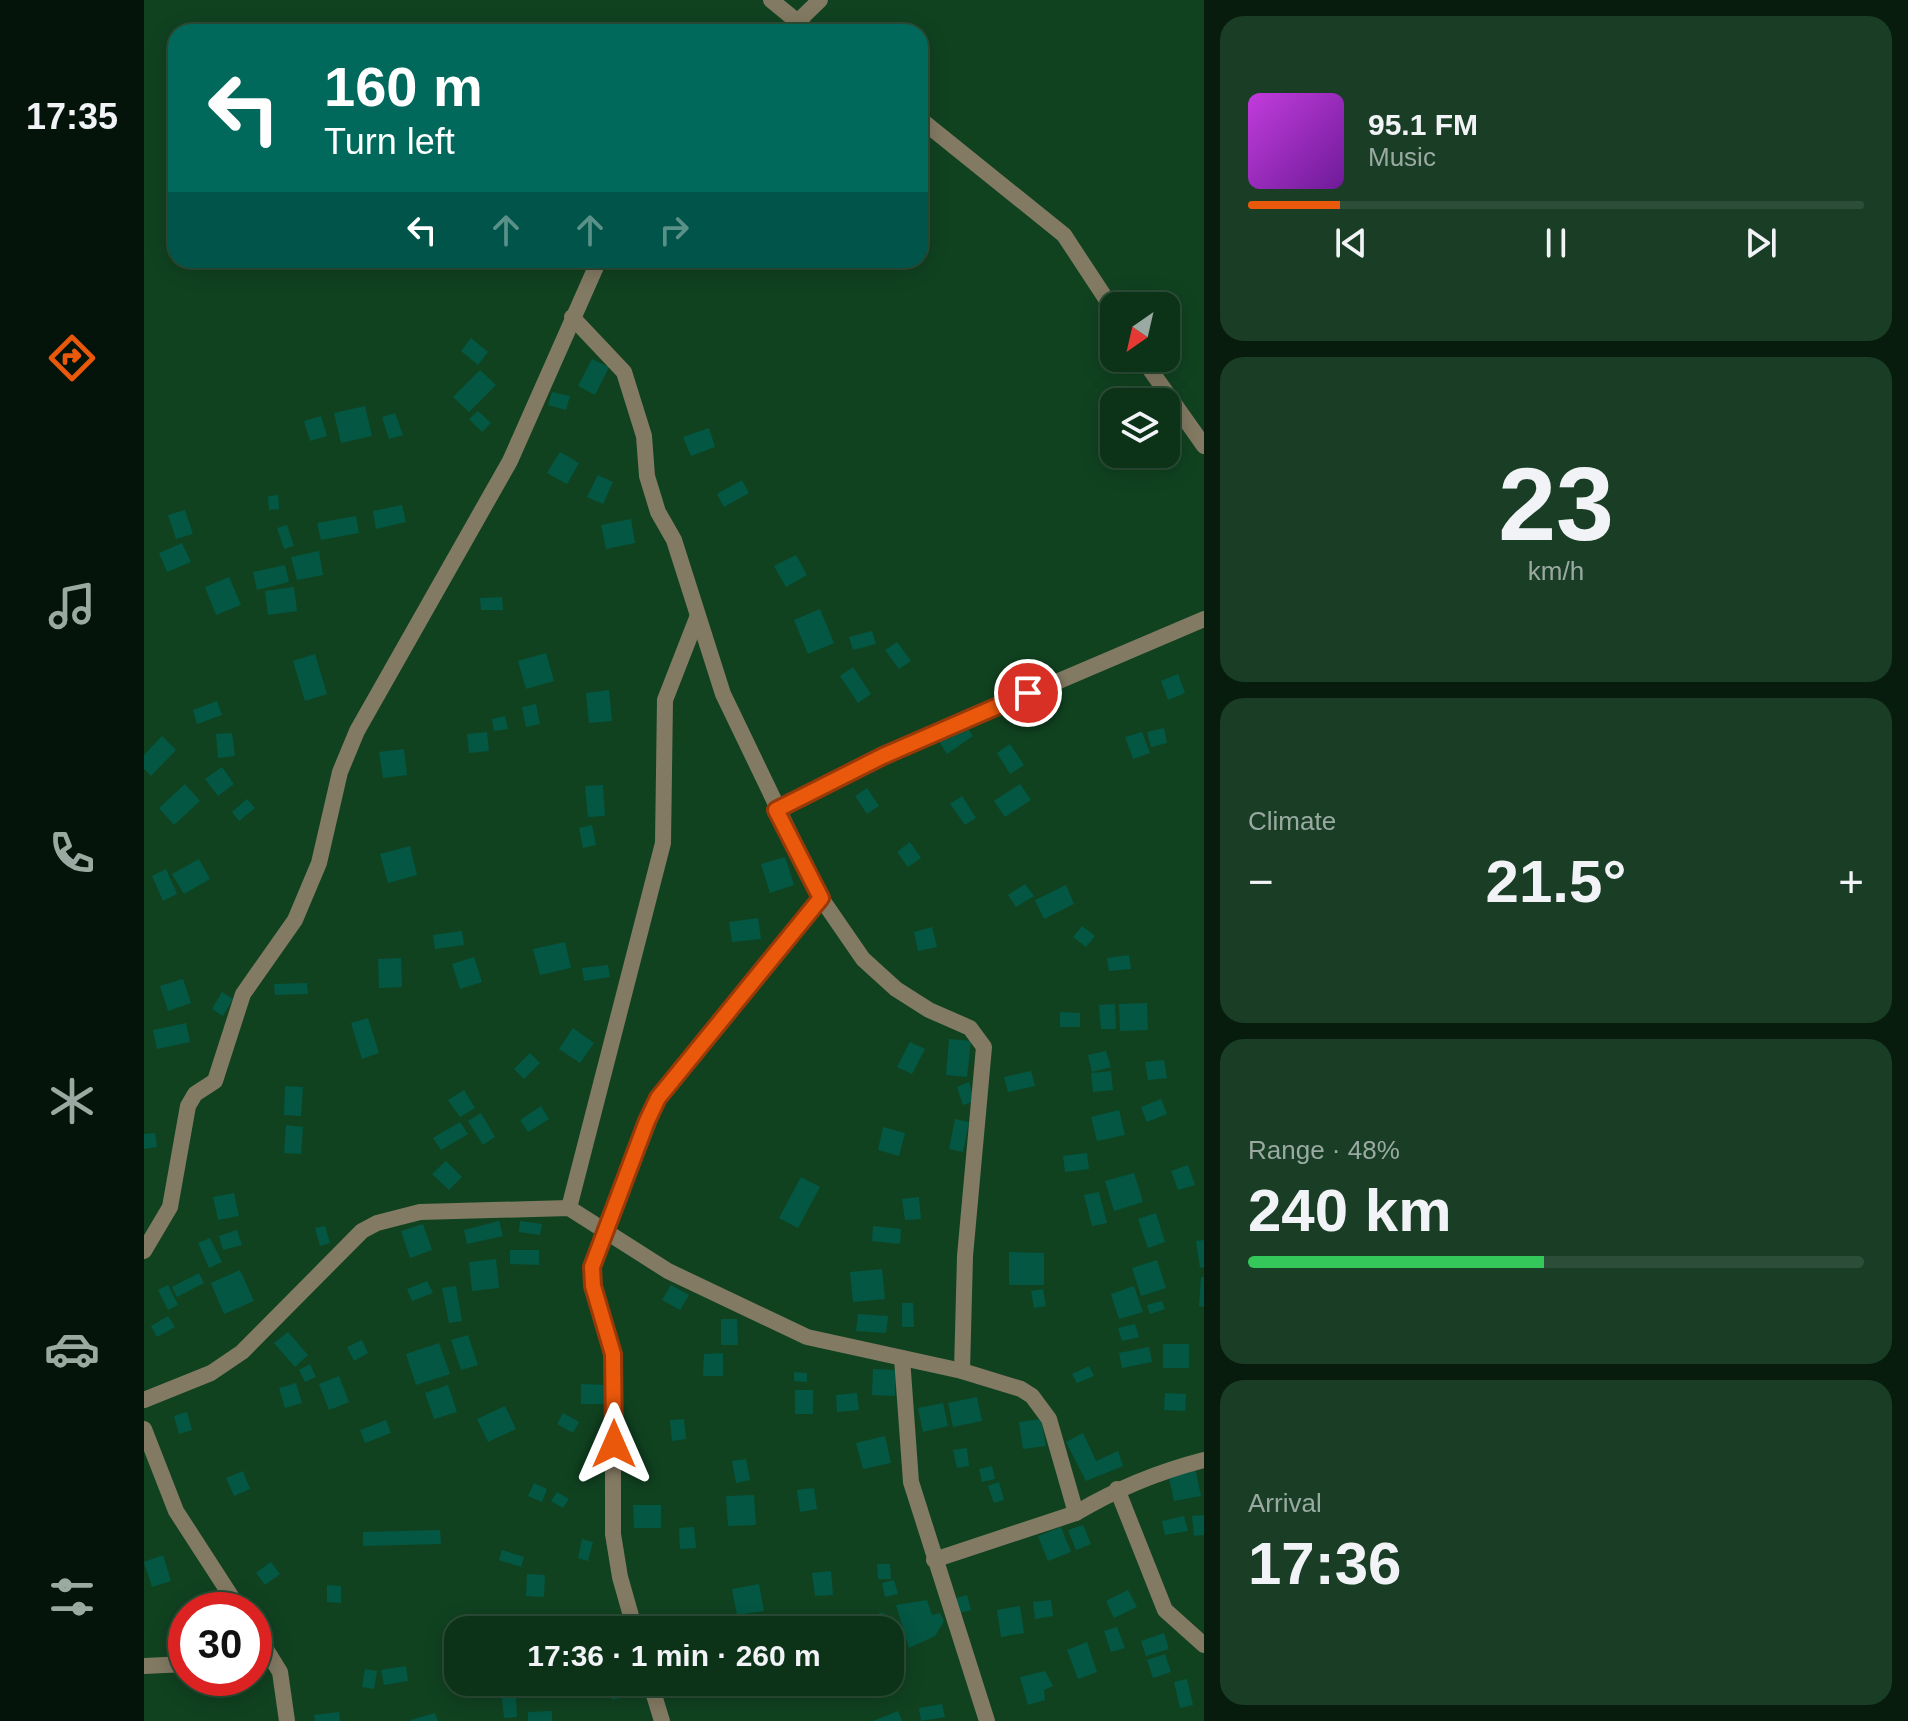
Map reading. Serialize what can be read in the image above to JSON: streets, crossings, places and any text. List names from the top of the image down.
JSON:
{
  "north": "bottom left",
  "page": {
    "tabs": "17:35",
    "turn": ["160 m", "Turn left"],
    "song": ["95.1 FM", "Music"],
    "tile": [
      ["23", "km/h"],
      "Climate",
      ["Range · 48%", "240 km"],
      ["Arrival", "17:36"]
    ],
    "heat": ["−", "21.5°", "+"],
    "limit": "30",
    "trip": "17:36 · 1 min · 260 m"
  }
}
